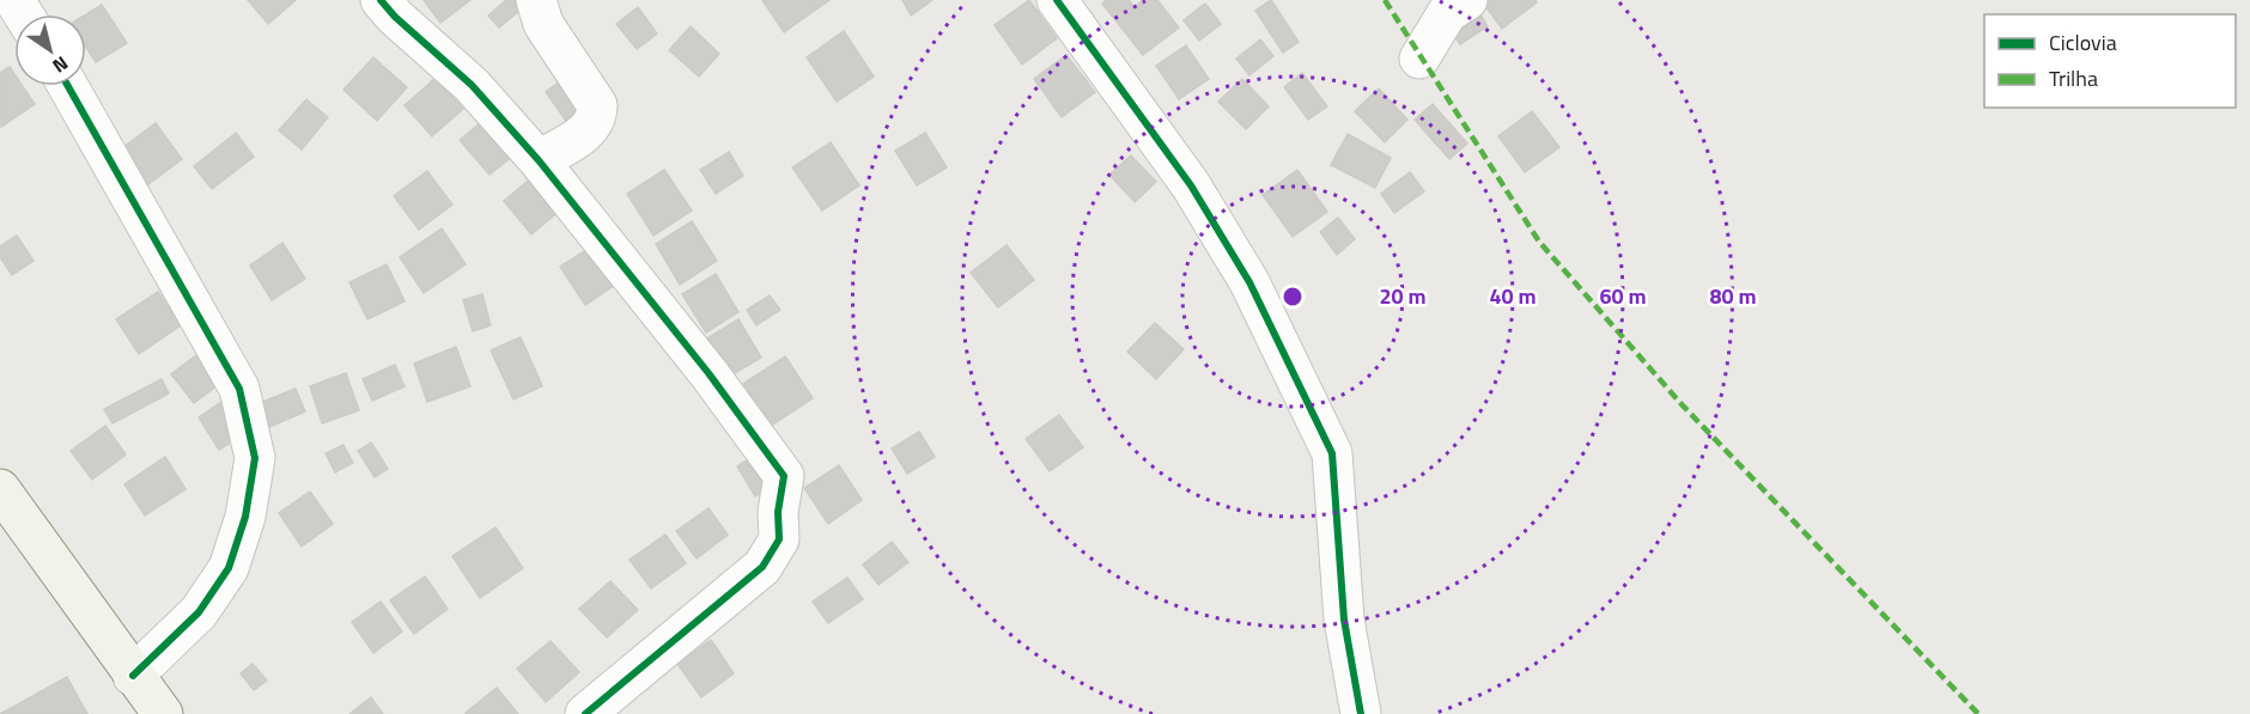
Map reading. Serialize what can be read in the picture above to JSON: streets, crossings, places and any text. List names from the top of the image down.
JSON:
{
  "legend": ["Ciclovia", "Trilha"],
  "north": "bottom right",
  "rings": [
    "20 m",
    "40 m",
    "60 m",
    "80 m"
  ]
}
